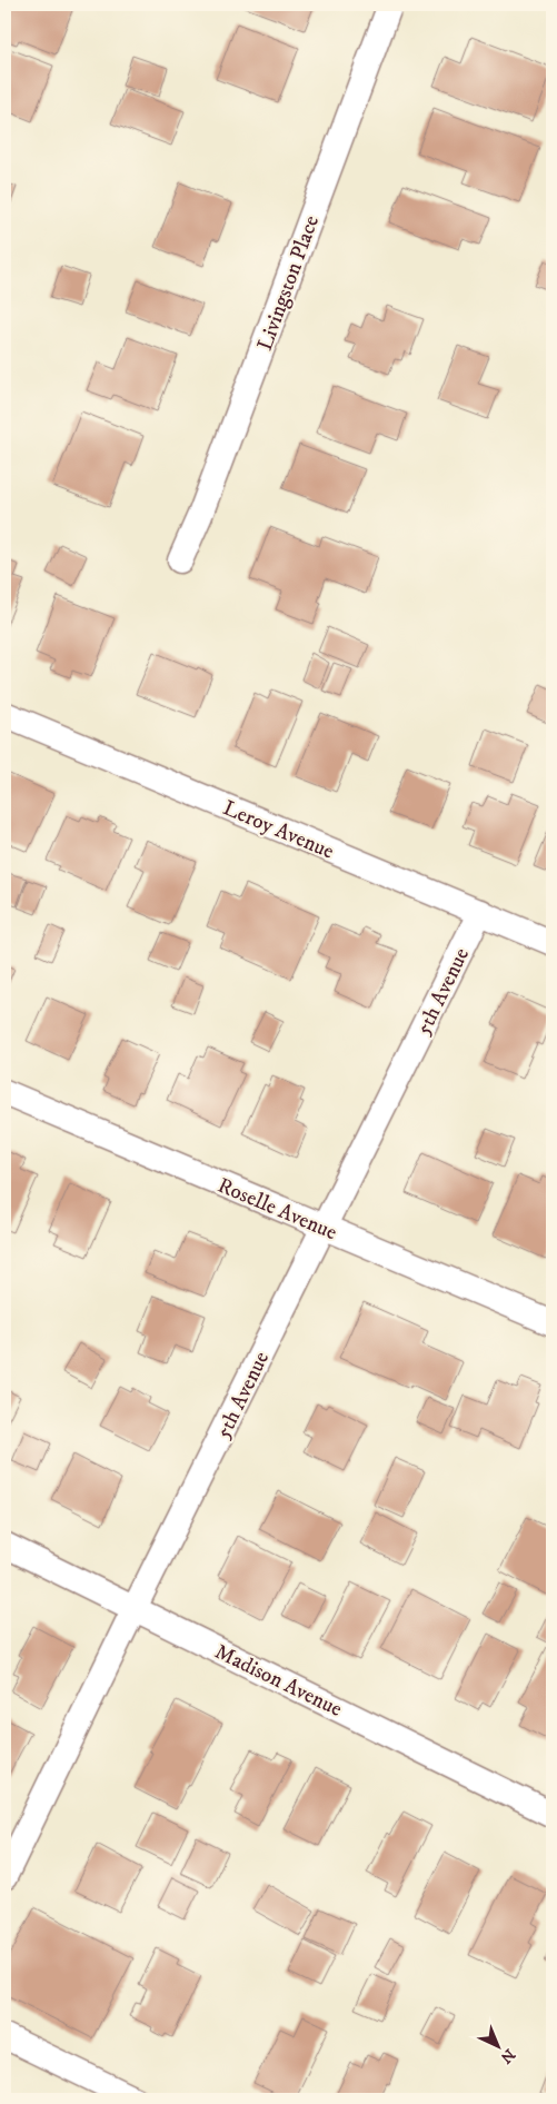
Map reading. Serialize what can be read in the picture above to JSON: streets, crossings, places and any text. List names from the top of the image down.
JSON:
{
  "streets": {
    "street": [
      "Livingston Place",
      "Leroy Avenue",
      "5th Avenue",
      "Roselle Avenue",
      "Madison Avenue"
    ]
  },
  "crossings": [
    ["Leroy Avenue", "5th Avenue"],
    ["5th Avenue", "Roselle Avenue"],
    ["5th Avenue", "Madison Avenue"]
  ],
  "north": "bottom right"
}
